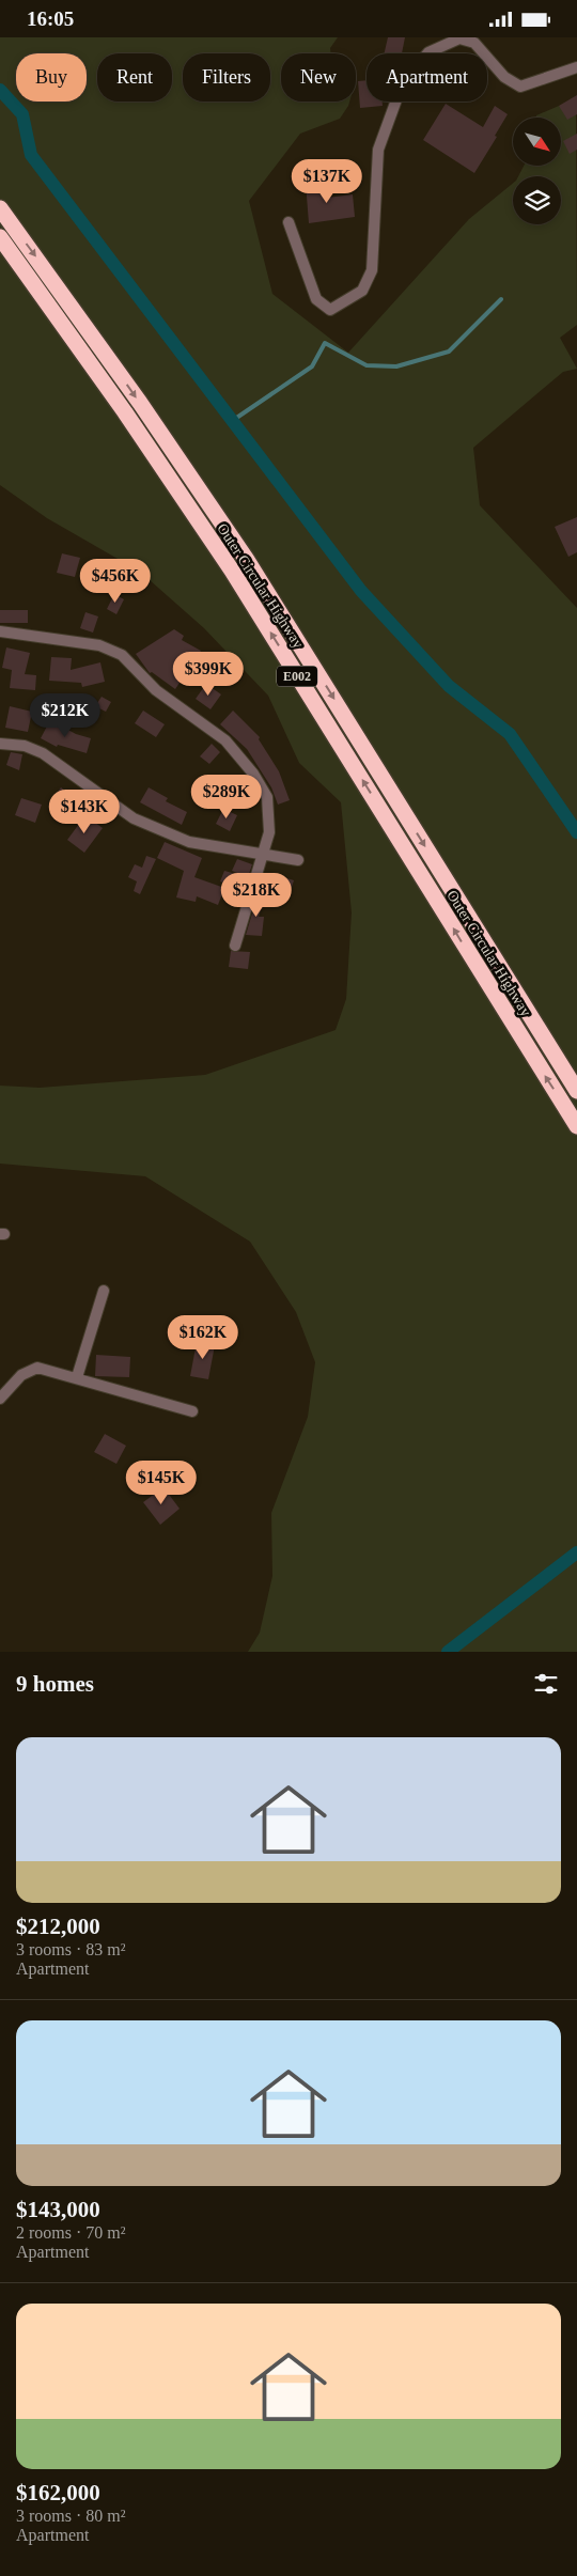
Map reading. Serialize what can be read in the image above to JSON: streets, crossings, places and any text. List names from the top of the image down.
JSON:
{
  "streets": {
    "highway": ["Outer Circular Highway", "E002"]
  },
  "north": "bottom right",
  "page": {
    "status": "16:05",
    "chip": [
      "Buy",
      "Rent",
      "Filters",
      "New",
      "Apartment"
    ],
    "price": [
      "$137K",
      "$456K",
      "$399K",
      "$212K",
      "$289K",
      "$143K",
      "$218K",
      "$162K",
      "$145K"
    ],
    "heading": "9 homes",
    "list": [
      {
        "name": "$212,000",
        "note": "3 rooms · 83 m² · Apartment"
      },
      {
        "name": "$143,000",
        "note": "2 rooms · 70 m² · Apartment"
      },
      {
        "name": "$162,000",
        "note": "3 rooms · 80 m² · Apartment"
      }
    ]
  }
}
